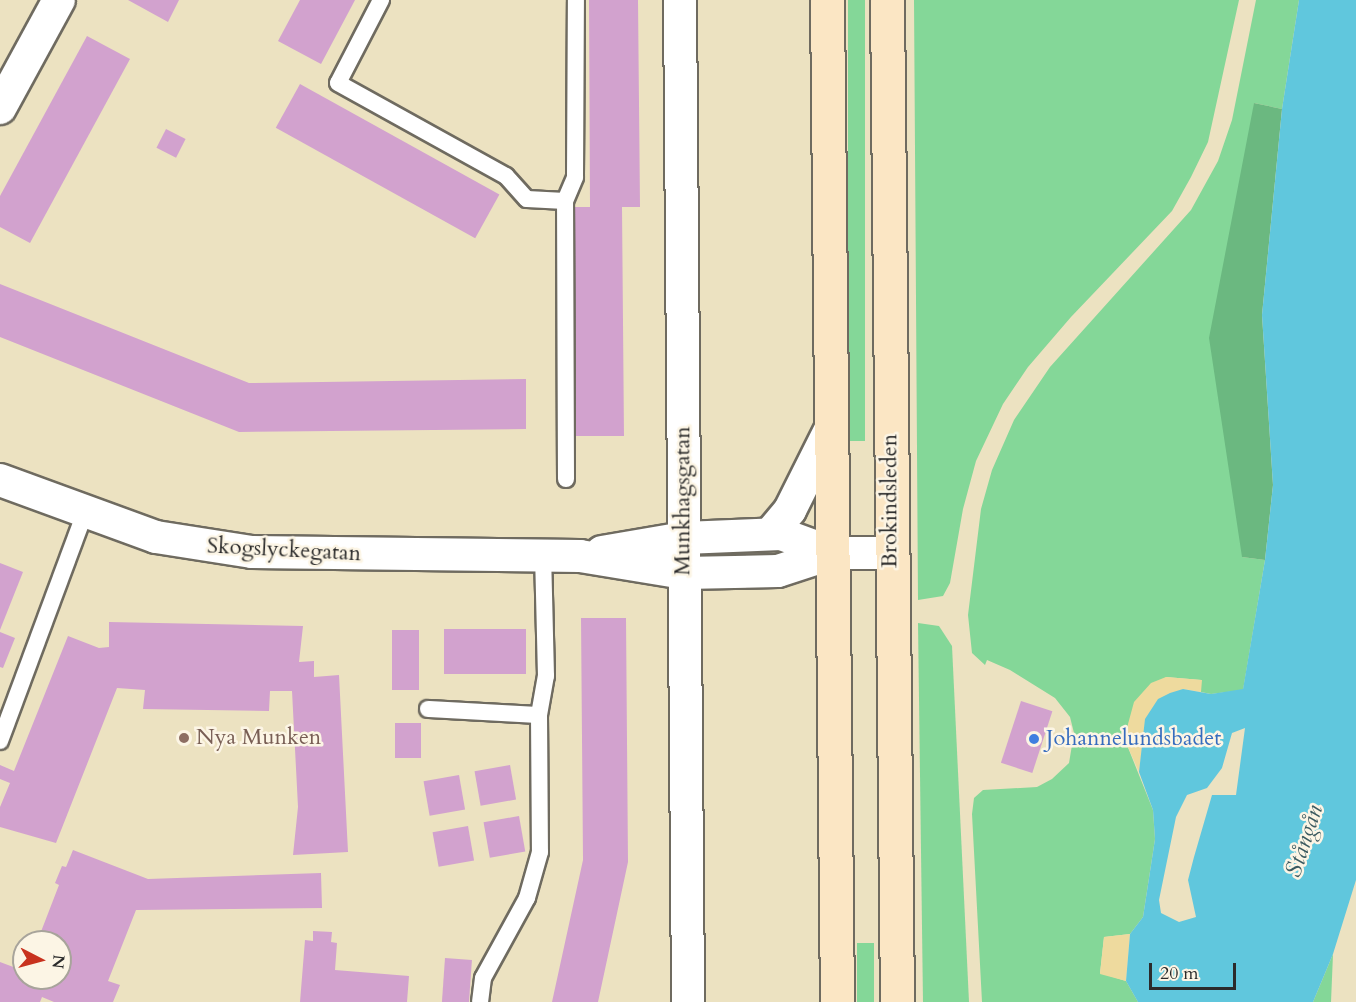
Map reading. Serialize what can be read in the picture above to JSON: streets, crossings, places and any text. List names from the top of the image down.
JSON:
{
  "streets": {
    "main road": ["Brokindsleden"],
    "street": ["Munkhagsgatan", "Skogslyckegatan"]
  },
  "crossings": [
    ["Munkhagsgatan", "Skogslyckegatan"],
    ["Brokindsleden", "Skogslyckegatan"]
  ],
  "water": ["Stångån"],
  "places": ["Nya Munken", "Johannelundsbadet"],
  "scale_bar": "20 m",
  "north": "right"
}
